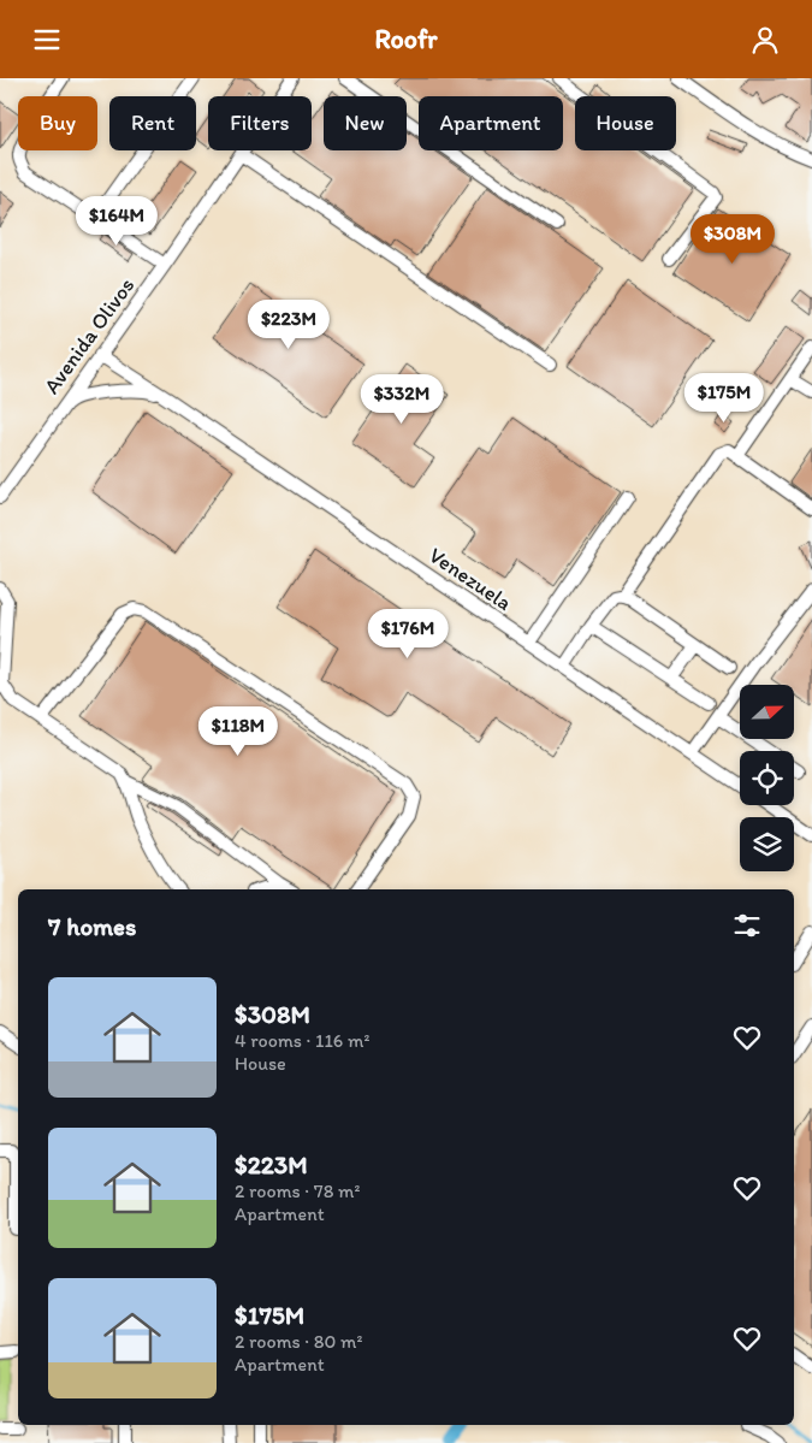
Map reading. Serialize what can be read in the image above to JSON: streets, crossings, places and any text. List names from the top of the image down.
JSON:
{
  "streets": {
    "street": ["Avenida Olivos", "Venezuela"]
  },
  "crossings": [
    ["Avenida Olivos", "Venezuela"]
  ],
  "north": "right",
  "page": {
    "header": "Roofr",
    "chip": [
      "Buy",
      "Rent",
      "Filters",
      "New",
      "Apartment",
      "House"
    ],
    "price": [
      "$164M",
      "$308M",
      "$223M",
      "$175M",
      "$332M",
      "$176M",
      "$118M"
    ],
    "heading": "7 homes",
    "list": [
      {
        "name": "$308M",
        "note": "4 rooms · 116 m² · House"
      },
      {
        "name": "$223M",
        "note": "2 rooms · 78 m² · Apartment"
      },
      {
        "name": "$175M",
        "note": "2 rooms · 80 m² · Apartment"
      }
    ]
  }
}
